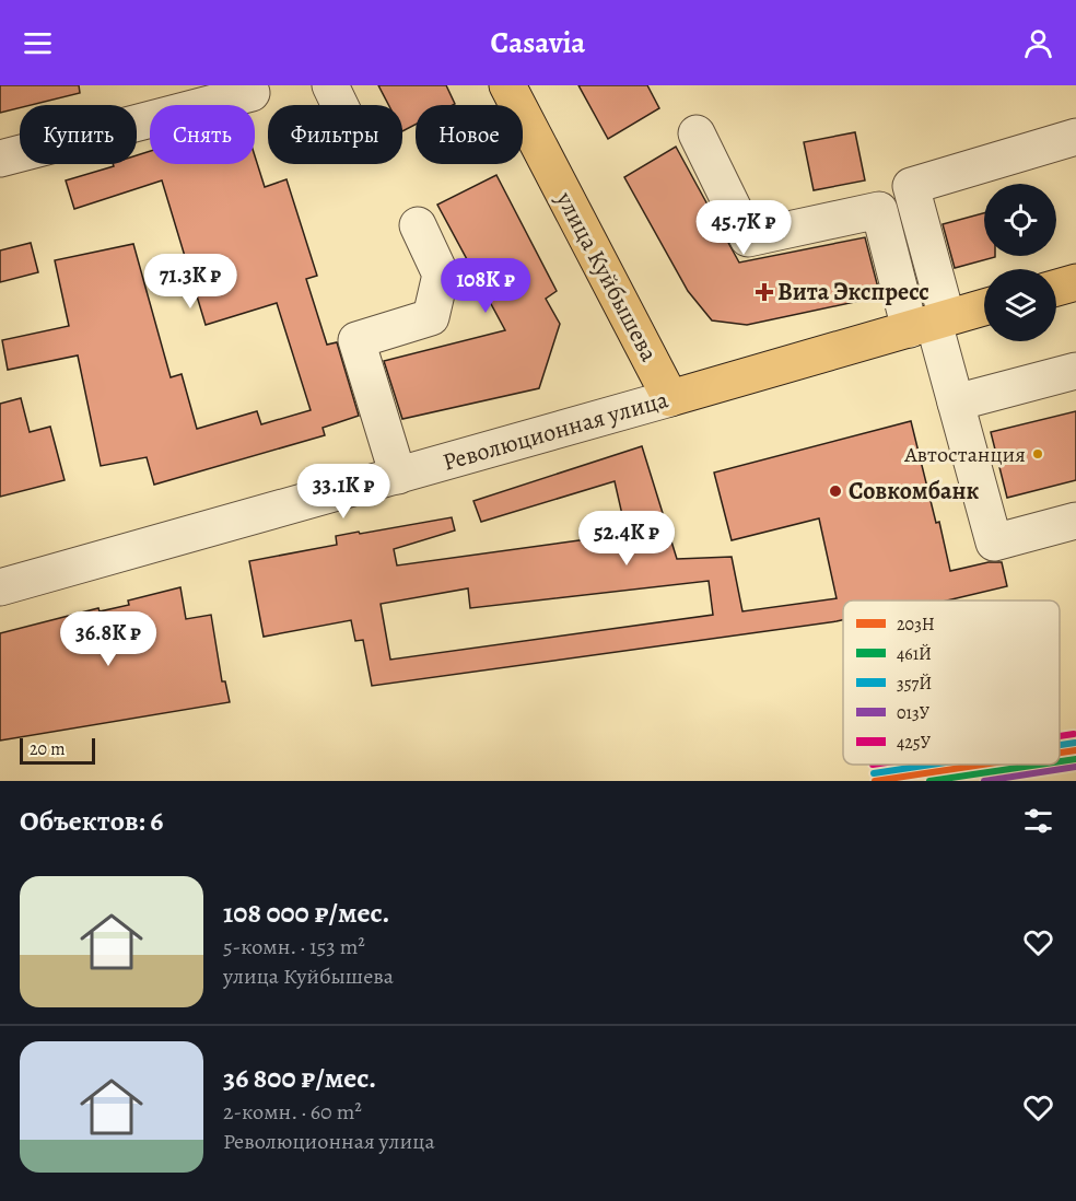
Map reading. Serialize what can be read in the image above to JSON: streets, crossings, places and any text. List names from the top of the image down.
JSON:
{
  "streets": {
    "main road": ["улица Куйбышева", "Революционная улица"]
  },
  "crossings": [
    ["улица Куйбышева", "Революционная улица"]
  ],
  "places": {
    "health": ["Вита Экспресс"],
    "other": ["Автостанция", "Совкомбанк"]
  },
  "lines": [
    "transit line 425У",
    "transit line 357Й",
    "transit line 203Н",
    "transit line 461Й",
    "transit line 013У"
  ],
  "legend": [
    "203Н",
    "461Й",
    "357Й",
    "013У",
    "425У"
  ],
  "scale_bar": "20 m",
  "page": {
    "header": "Casavia",
    "chip": [
      "Купить",
      "Снять",
      "Фильтры",
      "Новое"
    ],
    "price": [
      "45.7K ₽",
      "71.3K ₽",
      "108K ₽",
      "33.1K ₽",
      "52.4K ₽",
      "36.8K ₽"
    ],
    "scale": "20 m",
    "heading": "Объектов: 6",
    "list": [
      {
        "name": "108 000 ₽/мес.",
        "note": "5-комн. · 153 m² · улица Куйбышева"
      },
      {
        "name": "36 800 ₽/мес.",
        "note": "2-комн. · 60 m² · Революционная улица"
      }
    ]
  }
}
